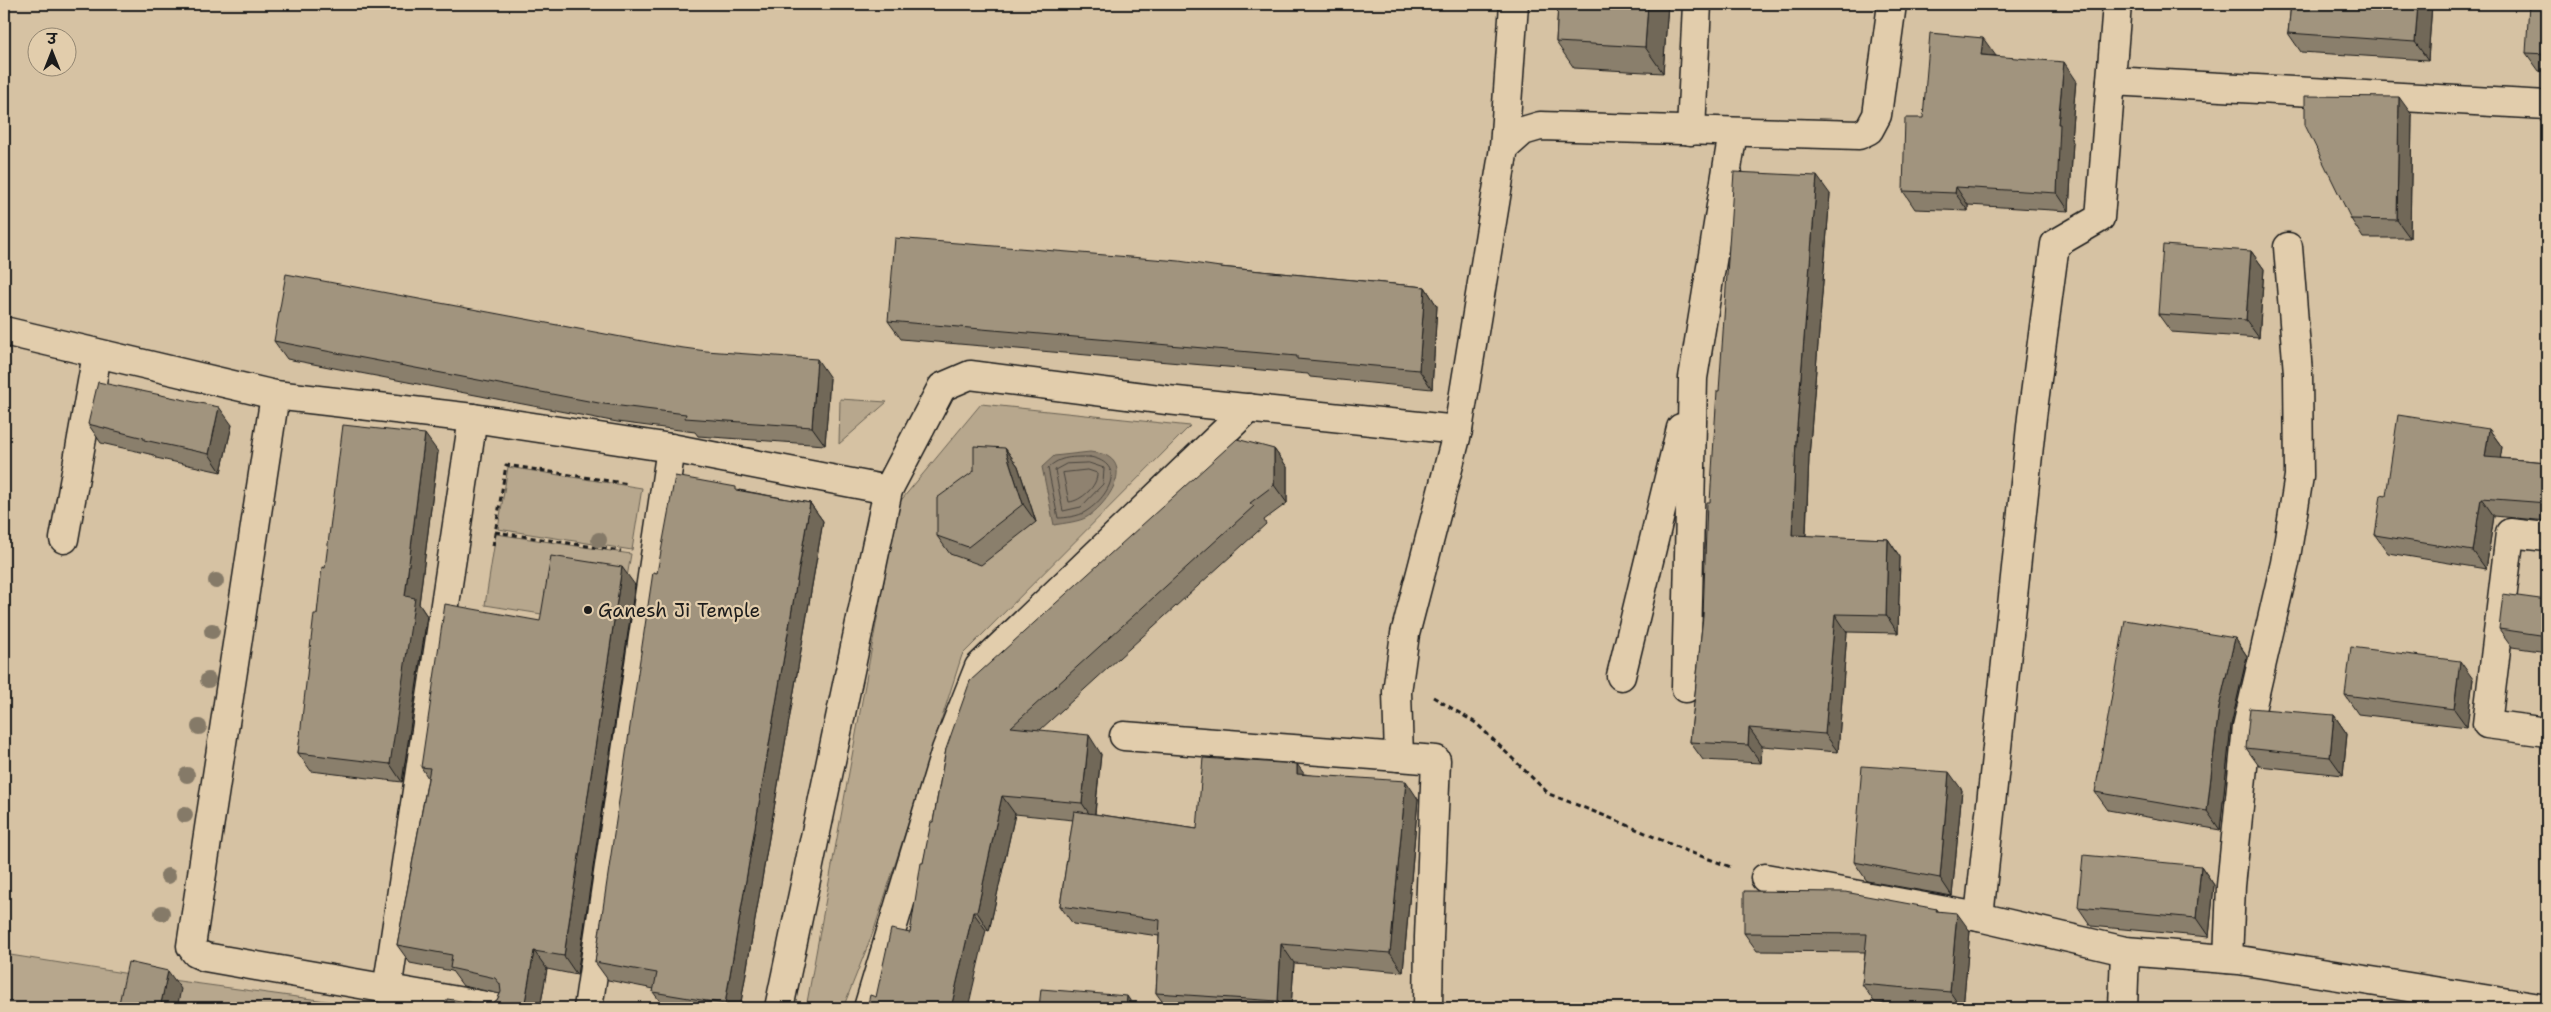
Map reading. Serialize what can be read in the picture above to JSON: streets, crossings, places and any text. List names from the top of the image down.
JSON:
{
  "places": ["Ganesh Ji Temple"],
  "north": "top"
}
